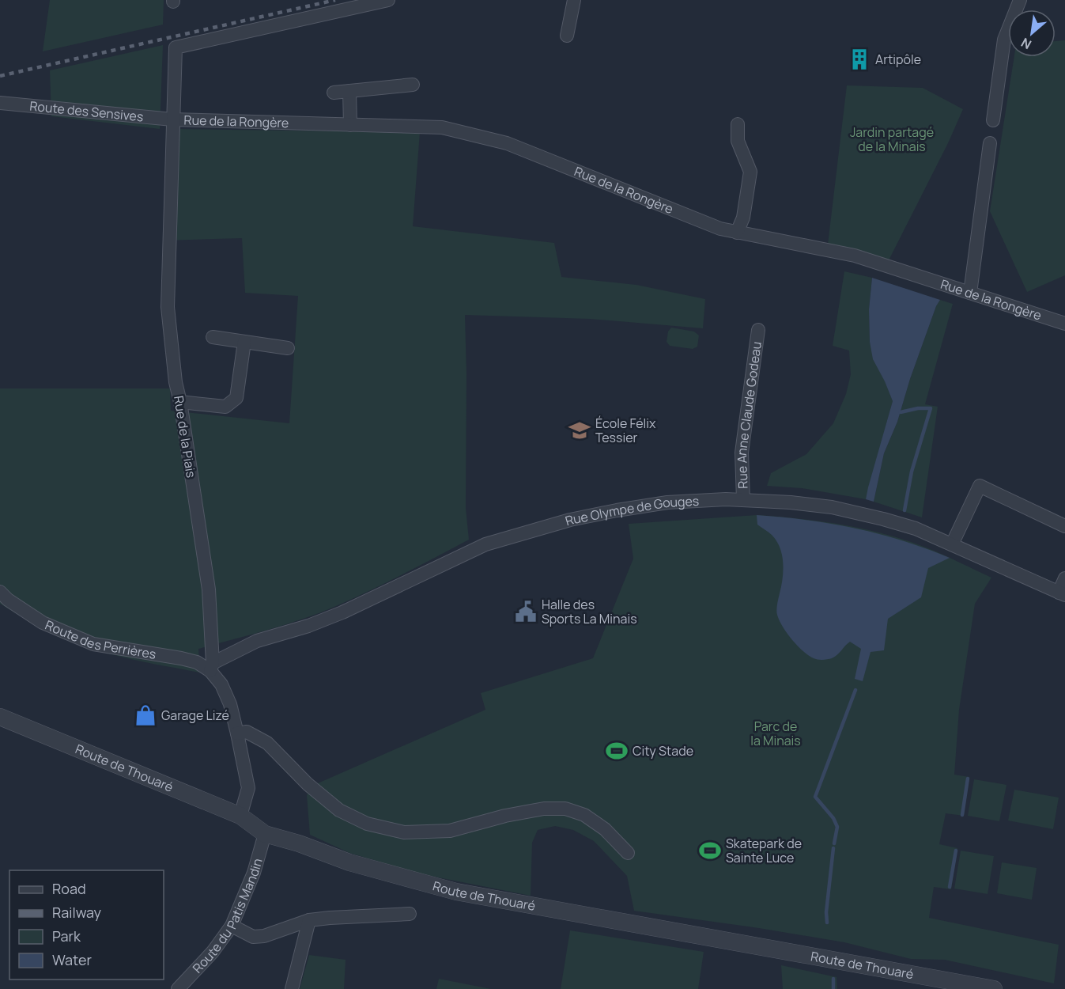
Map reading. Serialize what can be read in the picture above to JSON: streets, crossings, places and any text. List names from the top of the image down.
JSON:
{
  "streets": {
    "street": [
      "Route des Sensives",
      "Rue de la Rongère",
      "Rue Anne Claude Godeau",
      "Rue de la Piais",
      "Rue Olympe de Gouges",
      "Route des Perrières",
      "Route de Thouaré",
      "Route du Patis Mandin"
    ]
  },
  "crossings": [
    ["Route des Sensives", "Rue de la Rongère"],
    ["Route des Sensives", "Rue de la Piais"],
    ["Rue de la Rongère", "Rue de la Piais"],
    ["Rue Anne Claude Godeau", "Rue Olympe de Gouges"],
    ["Rue de la Piais", "Rue Olympe de Gouges"],
    ["Rue de la Piais", "Route des Perrières"],
    ["Rue Olympe de Gouges", "Route des Perrières"],
    ["Route de Thouaré", "Route du Patis Mandin"]
  ],
  "parks": ["Jardin partagé de la Minais", "Parc de la Minais"],
  "places": {
    "building": ["Artipôle"],
    "school or university": ["École Félix Tessier"],
    "public building": ["Halle des Sports La Minais"],
    "shop": ["Garage Lizé"],
    "sports": ["City Stade", "Skatepark de Sainte Luce"]
  },
  "legend": [
    "Road",
    "Railway",
    "Park",
    "Water"
  ],
  "north": "bottom left"
}
